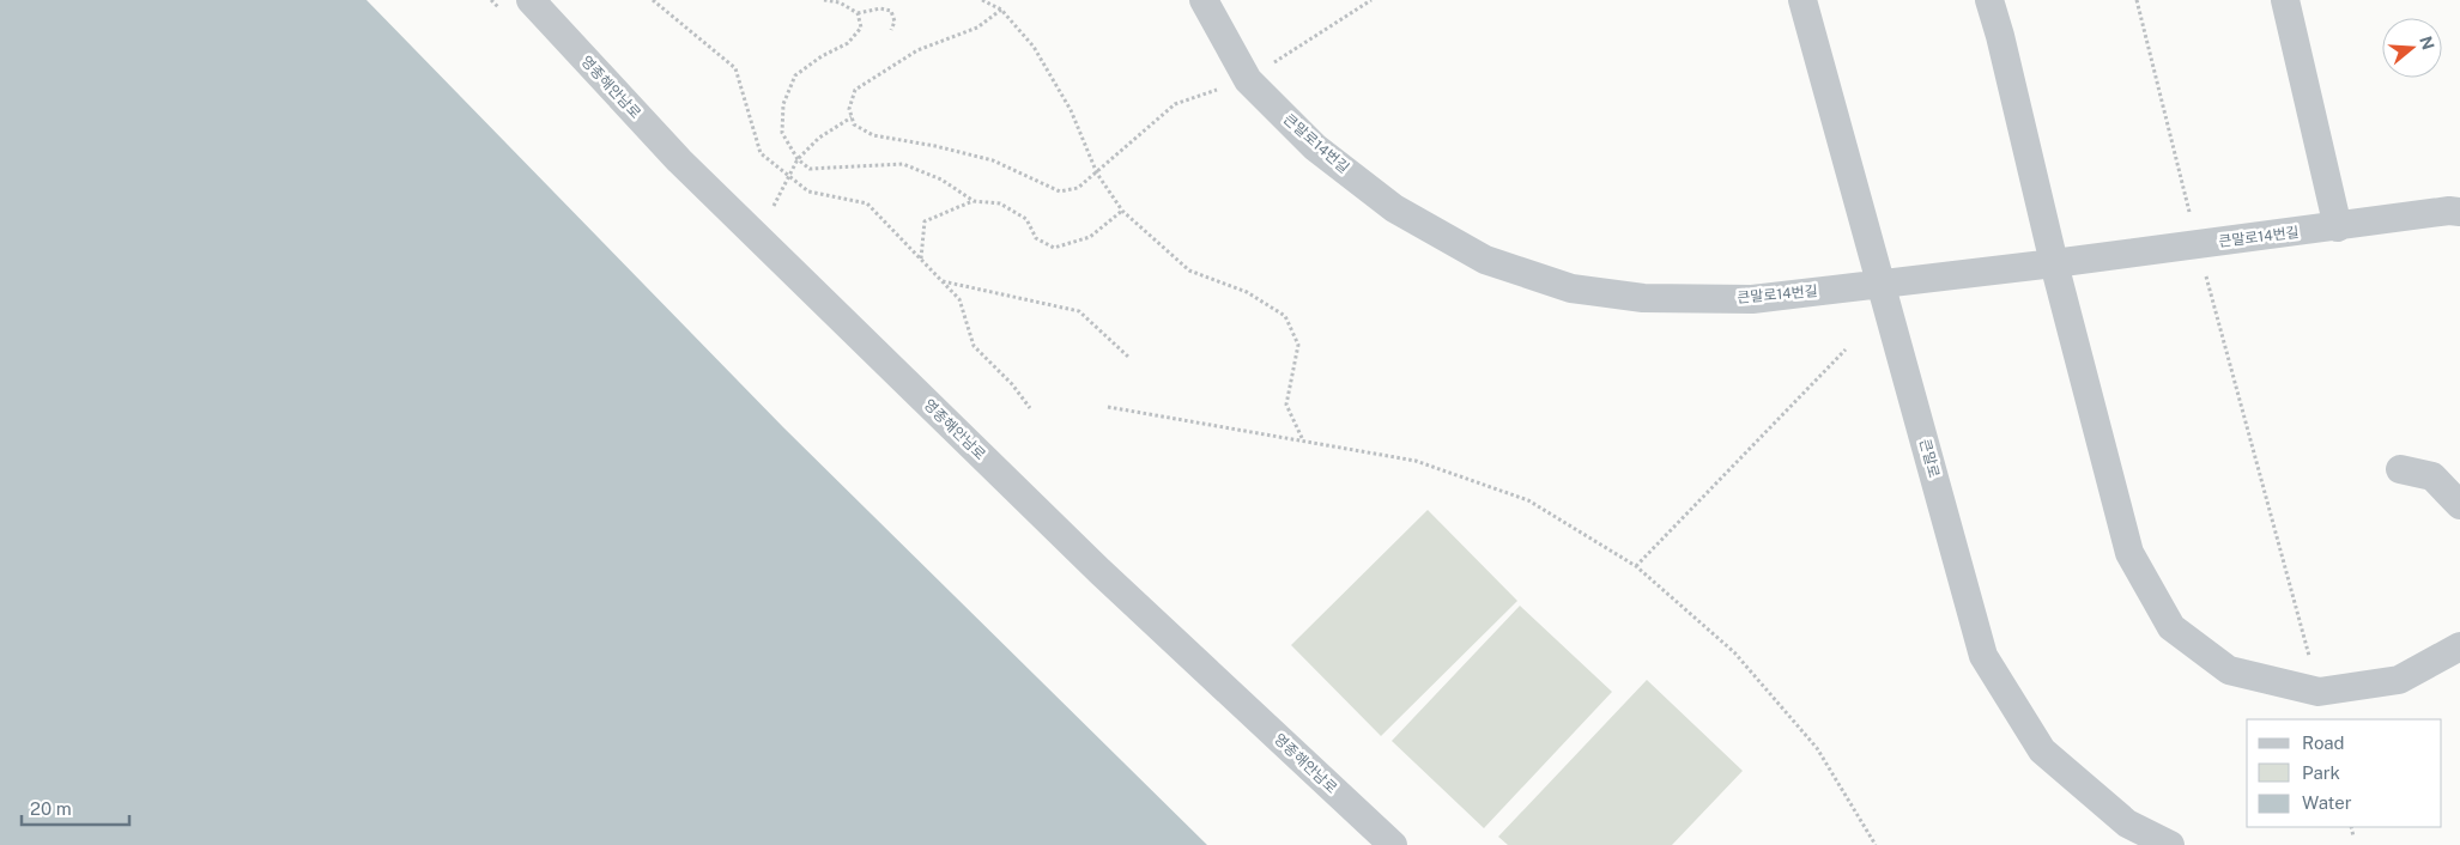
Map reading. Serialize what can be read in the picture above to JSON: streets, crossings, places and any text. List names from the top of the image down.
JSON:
{
  "streets": {
    "street": ["영종해안남로", "큰말로14번길", "큰말로"]
  },
  "crossings": [
    ["큰말로14번길", "큰말로"]
  ],
  "legend": ["Road", "Park", "Water"],
  "scale_bar": "20 m",
  "north": "right"
}
